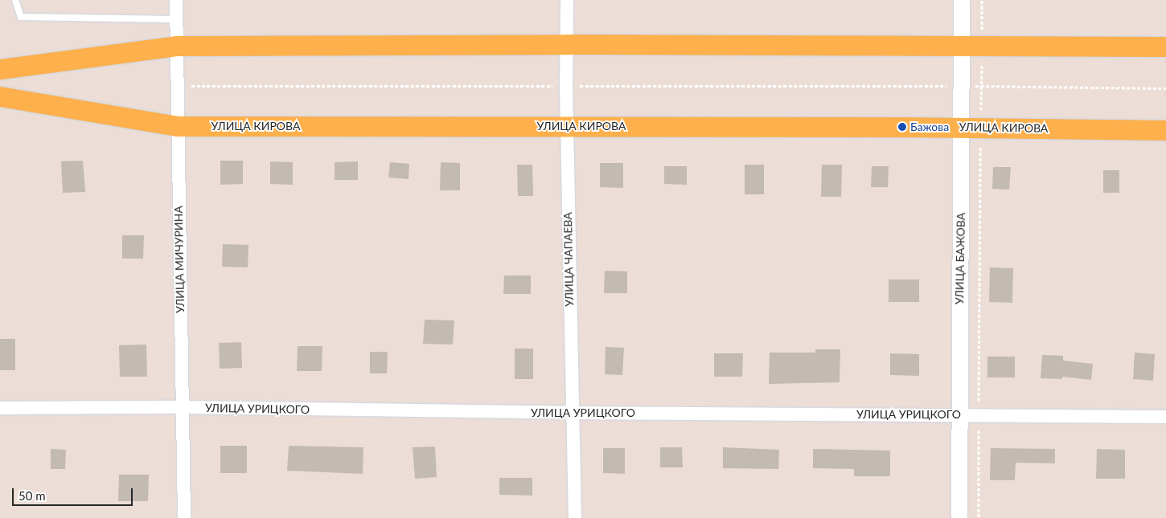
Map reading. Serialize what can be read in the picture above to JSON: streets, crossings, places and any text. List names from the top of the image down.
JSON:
{
  "streets": {
    "main road": ["УЛИЦА КИРОВА"],
    "street": [
      "УЛИЦА БАЖОВА",
      "УЛИЦА МИЧУРИНА",
      "УЛИЦА ЧАПАЕВА",
      "УЛИЦА УРИЦКОГО"
    ]
  },
  "crossings": [
    ["УЛИЦА КИРОВА", "УЛИЦА БАЖОВА"],
    ["УЛИЦА КИРОВА", "УЛИЦА МИЧУРИНА"],
    ["УЛИЦА КИРОВА", "УЛИЦА ЧАПАЕВА"],
    ["УЛИЦА БАЖОВА", "УЛИЦА УРИЦКОГО"],
    ["УЛИЦА МИЧУРИНА", "УЛИЦА УРИЦКОГО"],
    ["УЛИЦА ЧАПАЕВА", "УЛИЦА УРИЦКОГО"]
  ],
  "places": ["Бажова"],
  "scale_bar": "50 m"
}
